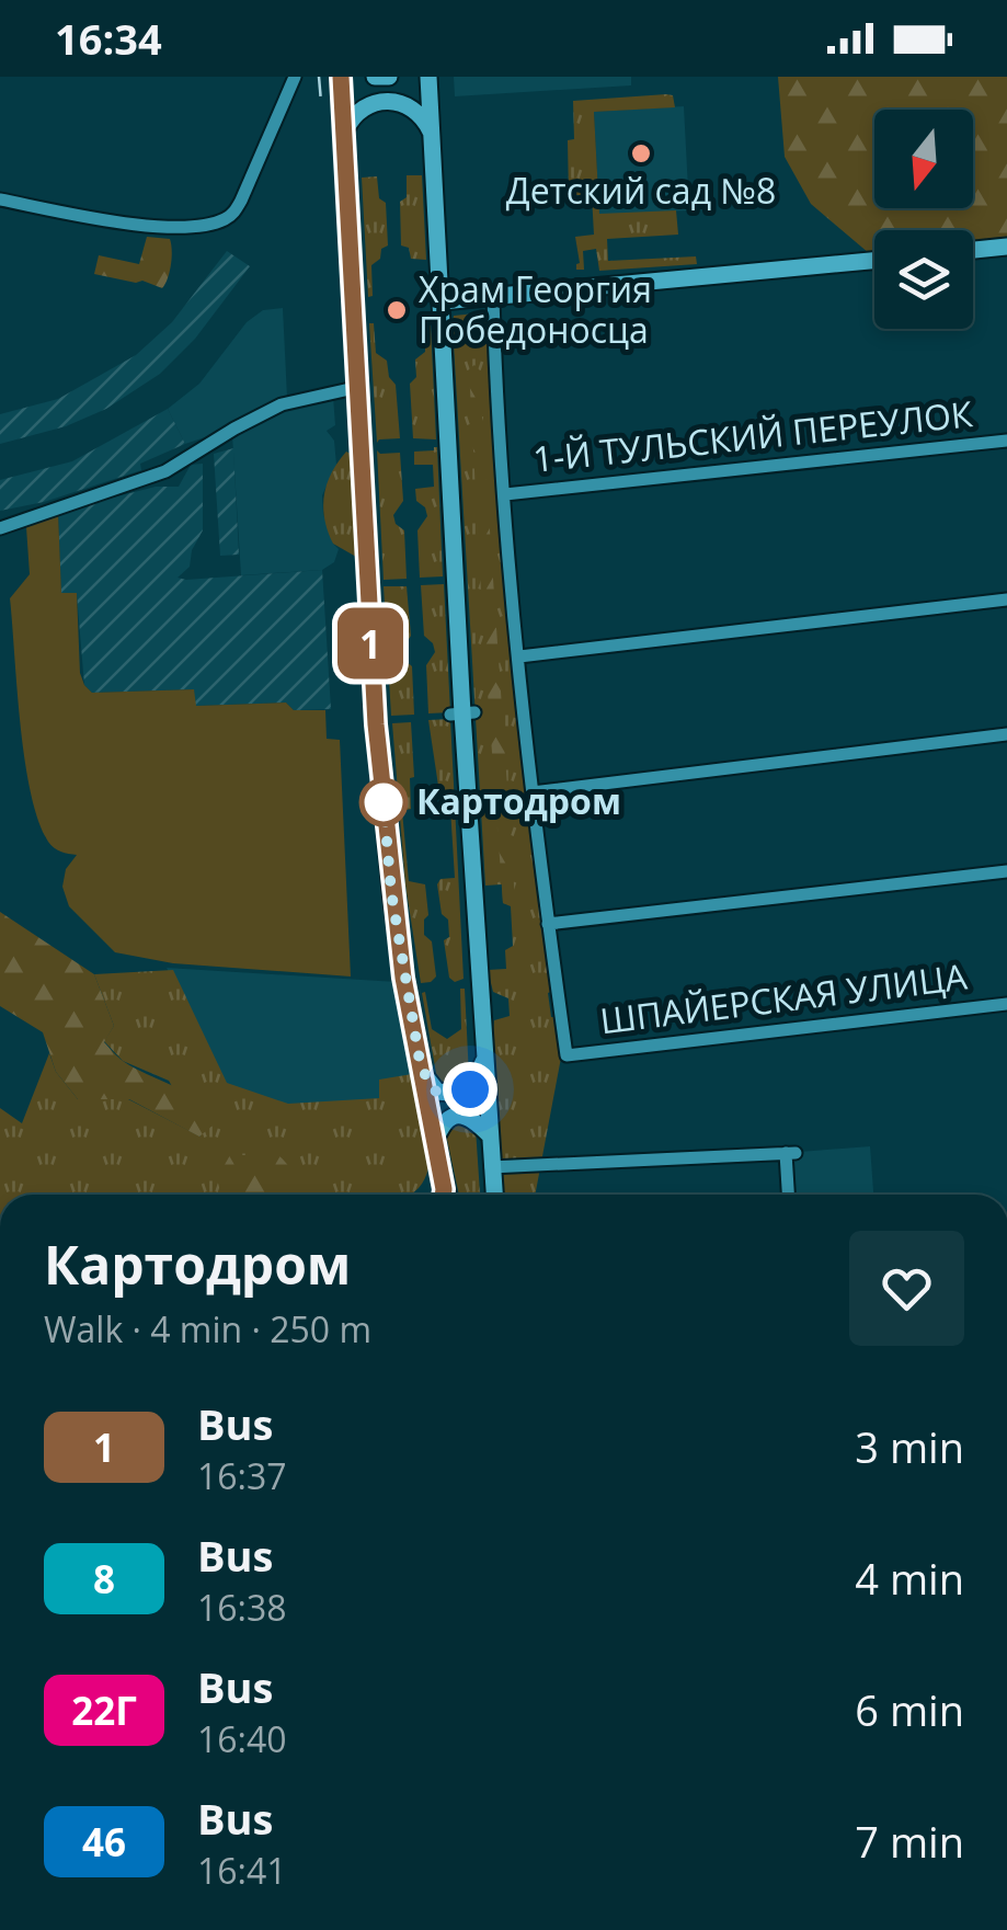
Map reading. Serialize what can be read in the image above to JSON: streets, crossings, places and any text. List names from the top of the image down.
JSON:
{
  "streets": {
    "street": ["1-Й ТУЛЬСКИЙ ПЕРЕУЛОК", "ШПАЙЕРСКАЯ УЛИЦА"]
  },
  "places": ["Детский сад №8", "Храм Георгия Победоносца", "Картодром"],
  "lines": ["bus line 1"],
  "north": "bottom",
  "page": {
    "status": "16:34",
    "on_map": "1",
    "heading": ["Картодром", "Walk · 4 min · 250 m"],
    "list": [
      {
        "mark": "1",
        "name": "Bus",
        "note": "16:37",
        "value": "3 min"
      },
      {
        "mark": "8",
        "name": "Bus",
        "note": "16:38",
        "value": "4 min"
      },
      {
        "mark": "22Г",
        "name": "Bus",
        "note": "16:40",
        "value": "6 min"
      },
      {
        "mark": "46",
        "name": "Bus",
        "note": "16:41",
        "value": "7 min"
      }
    ]
  }
}
